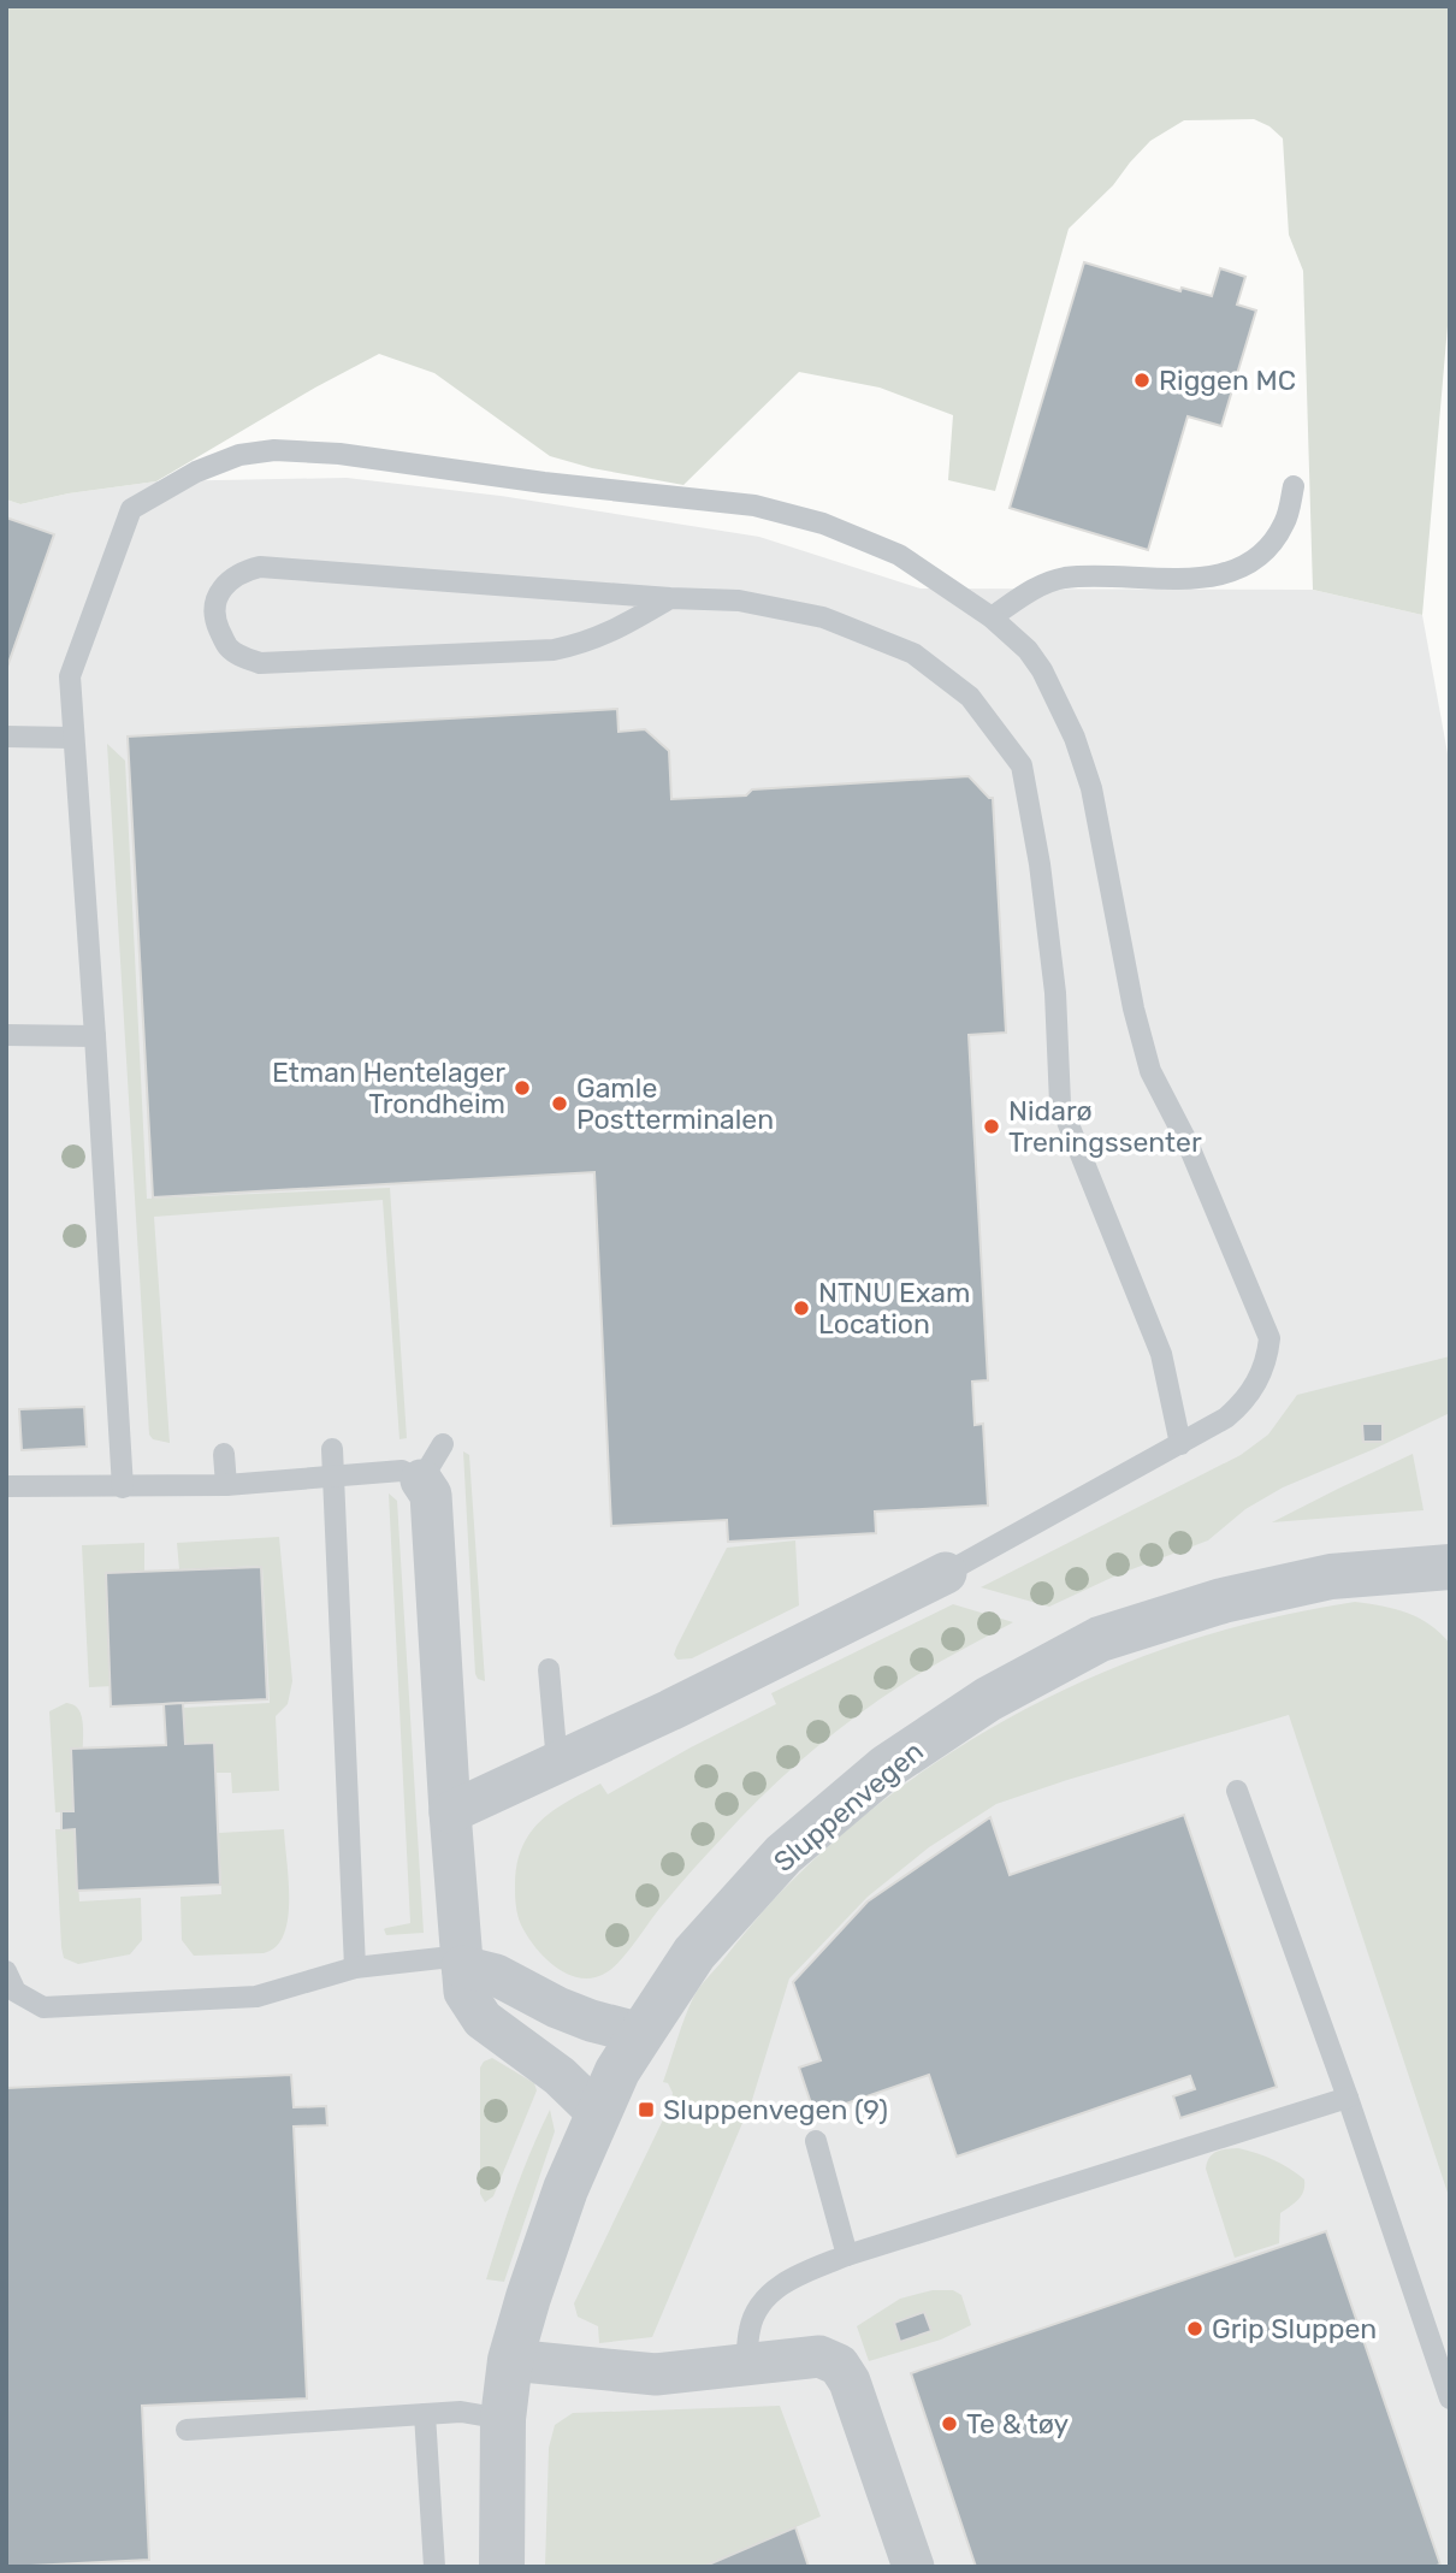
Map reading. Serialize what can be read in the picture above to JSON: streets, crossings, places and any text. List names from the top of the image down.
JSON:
{
  "streets": {
    "street": ["Sluppenvegen"]
  },
  "places": {
    "other": [
      "Riggen MC",
      "Etman Hentelager Trondheim",
      "Gamle Postterminalen",
      "Nidarø Treningssenter",
      "NTNU Exam Location",
      "Grip Sluppen",
      "Te & tøy"
    ],
    "transit": ["Sluppenvegen (9)"]
  }
}
